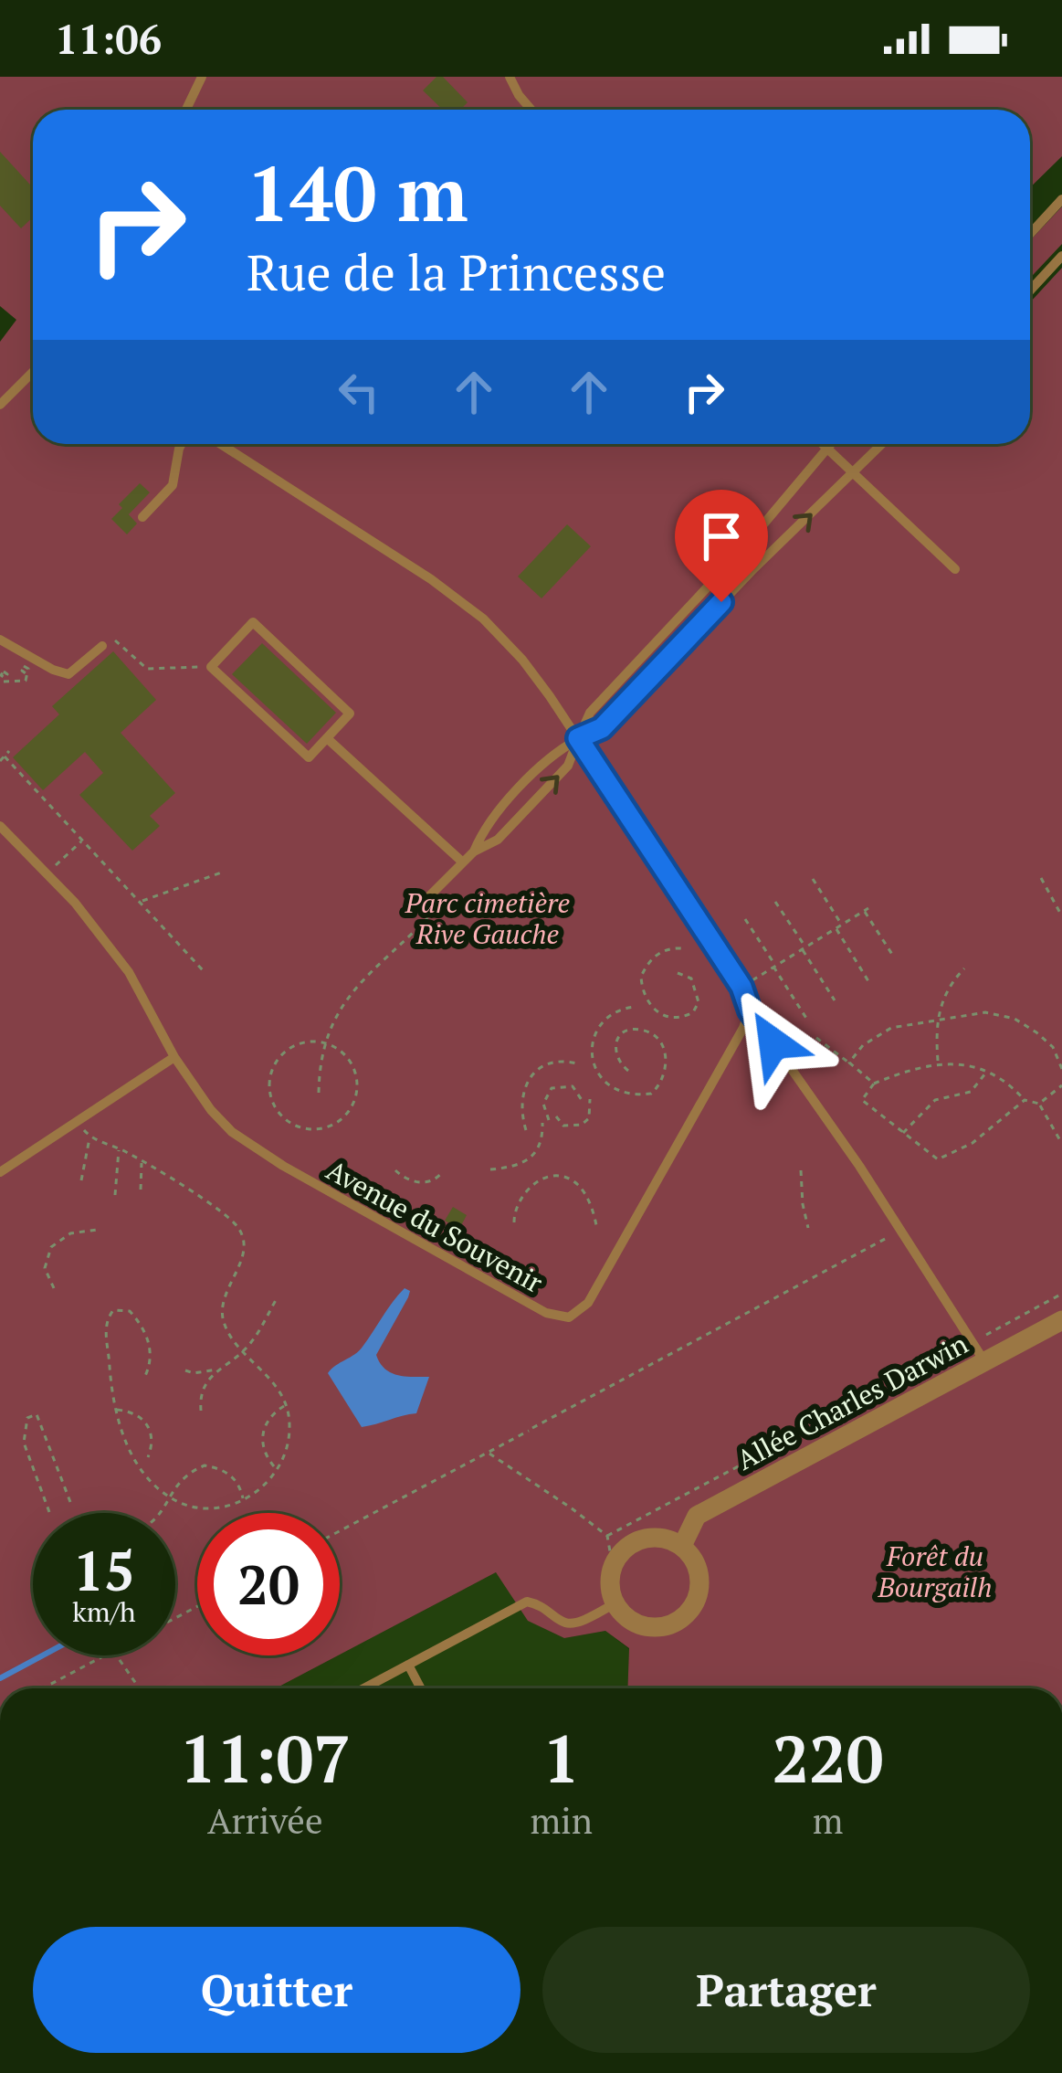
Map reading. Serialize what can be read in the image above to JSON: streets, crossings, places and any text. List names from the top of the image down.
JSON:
{
  "streets": {
    "street": ["Allée Charles Darwin"],
    "lane": ["Avenue du Souvenir"]
  },
  "parks": ["Parc cimetière Rive Gauche", "Forêt du Bourgailh"],
  "page": {
    "status": "11:06",
    "turn": ["140 m", "Rue de la Princesse"],
    "speed": "15 km/h",
    "limit": "20",
    "eta": [
      "11:07",
      "Arrivée",
      "1",
      "min",
      "220",
      "m"
    ],
    "buttons": ["Quitter", "Partager"]
  }
}
